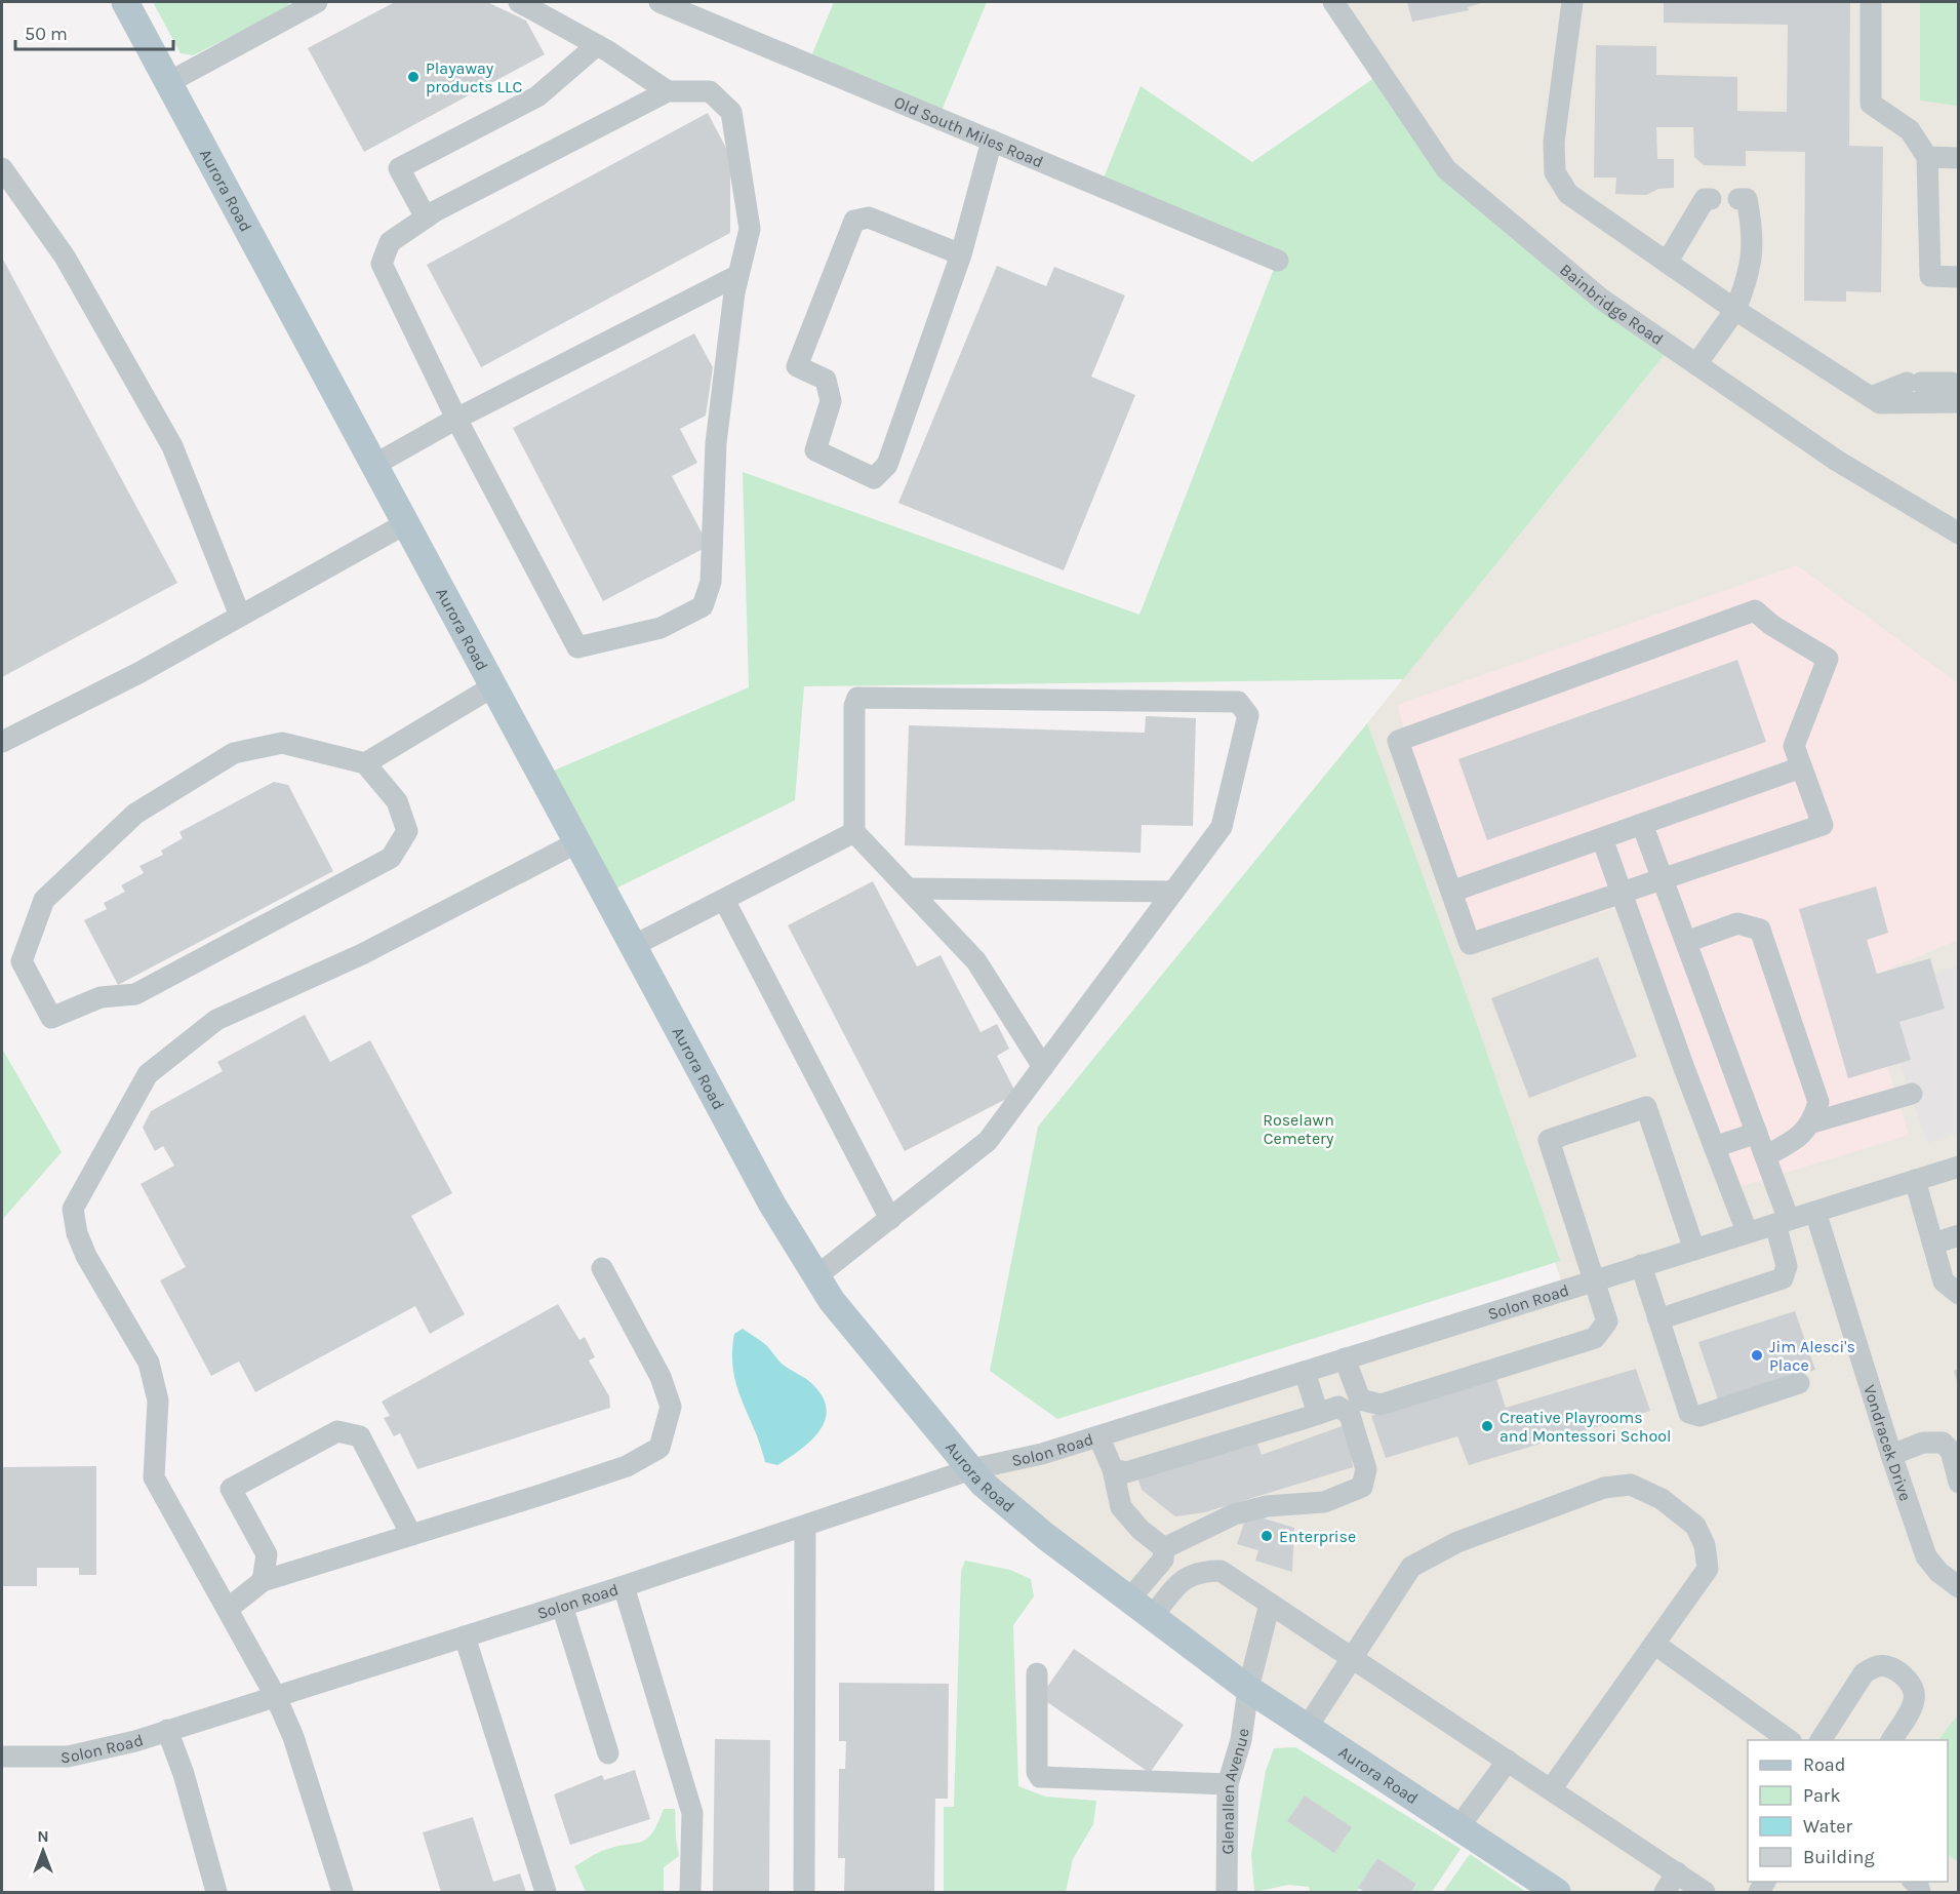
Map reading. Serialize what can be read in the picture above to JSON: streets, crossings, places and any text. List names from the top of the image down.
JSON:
{
  "streets": {
    "main road": ["Aurora Road"],
    "street": [
      "Old South Miles Road",
      "Bainbridge Road",
      "Solon Road",
      "Vondracek Drive",
      "Glenallen Avenue"
    ]
  },
  "crossings": [
    ["Aurora Road", "Solon Road"],
    ["Aurora Road", "Glenallen Avenue"],
    ["Solon Road", "Vondracek Drive"]
  ],
  "parks": ["Roselawn Cemetery"],
  "places": [
    "Playaway products LLC",
    "Jim Alesci's Place",
    "Creative Playrooms and Montessori School",
    "Enterprise"
  ],
  "legend": [
    "Road",
    "Park",
    "Water",
    "Building"
  ],
  "scale_bar": "50 m",
  "north": "top"
}
